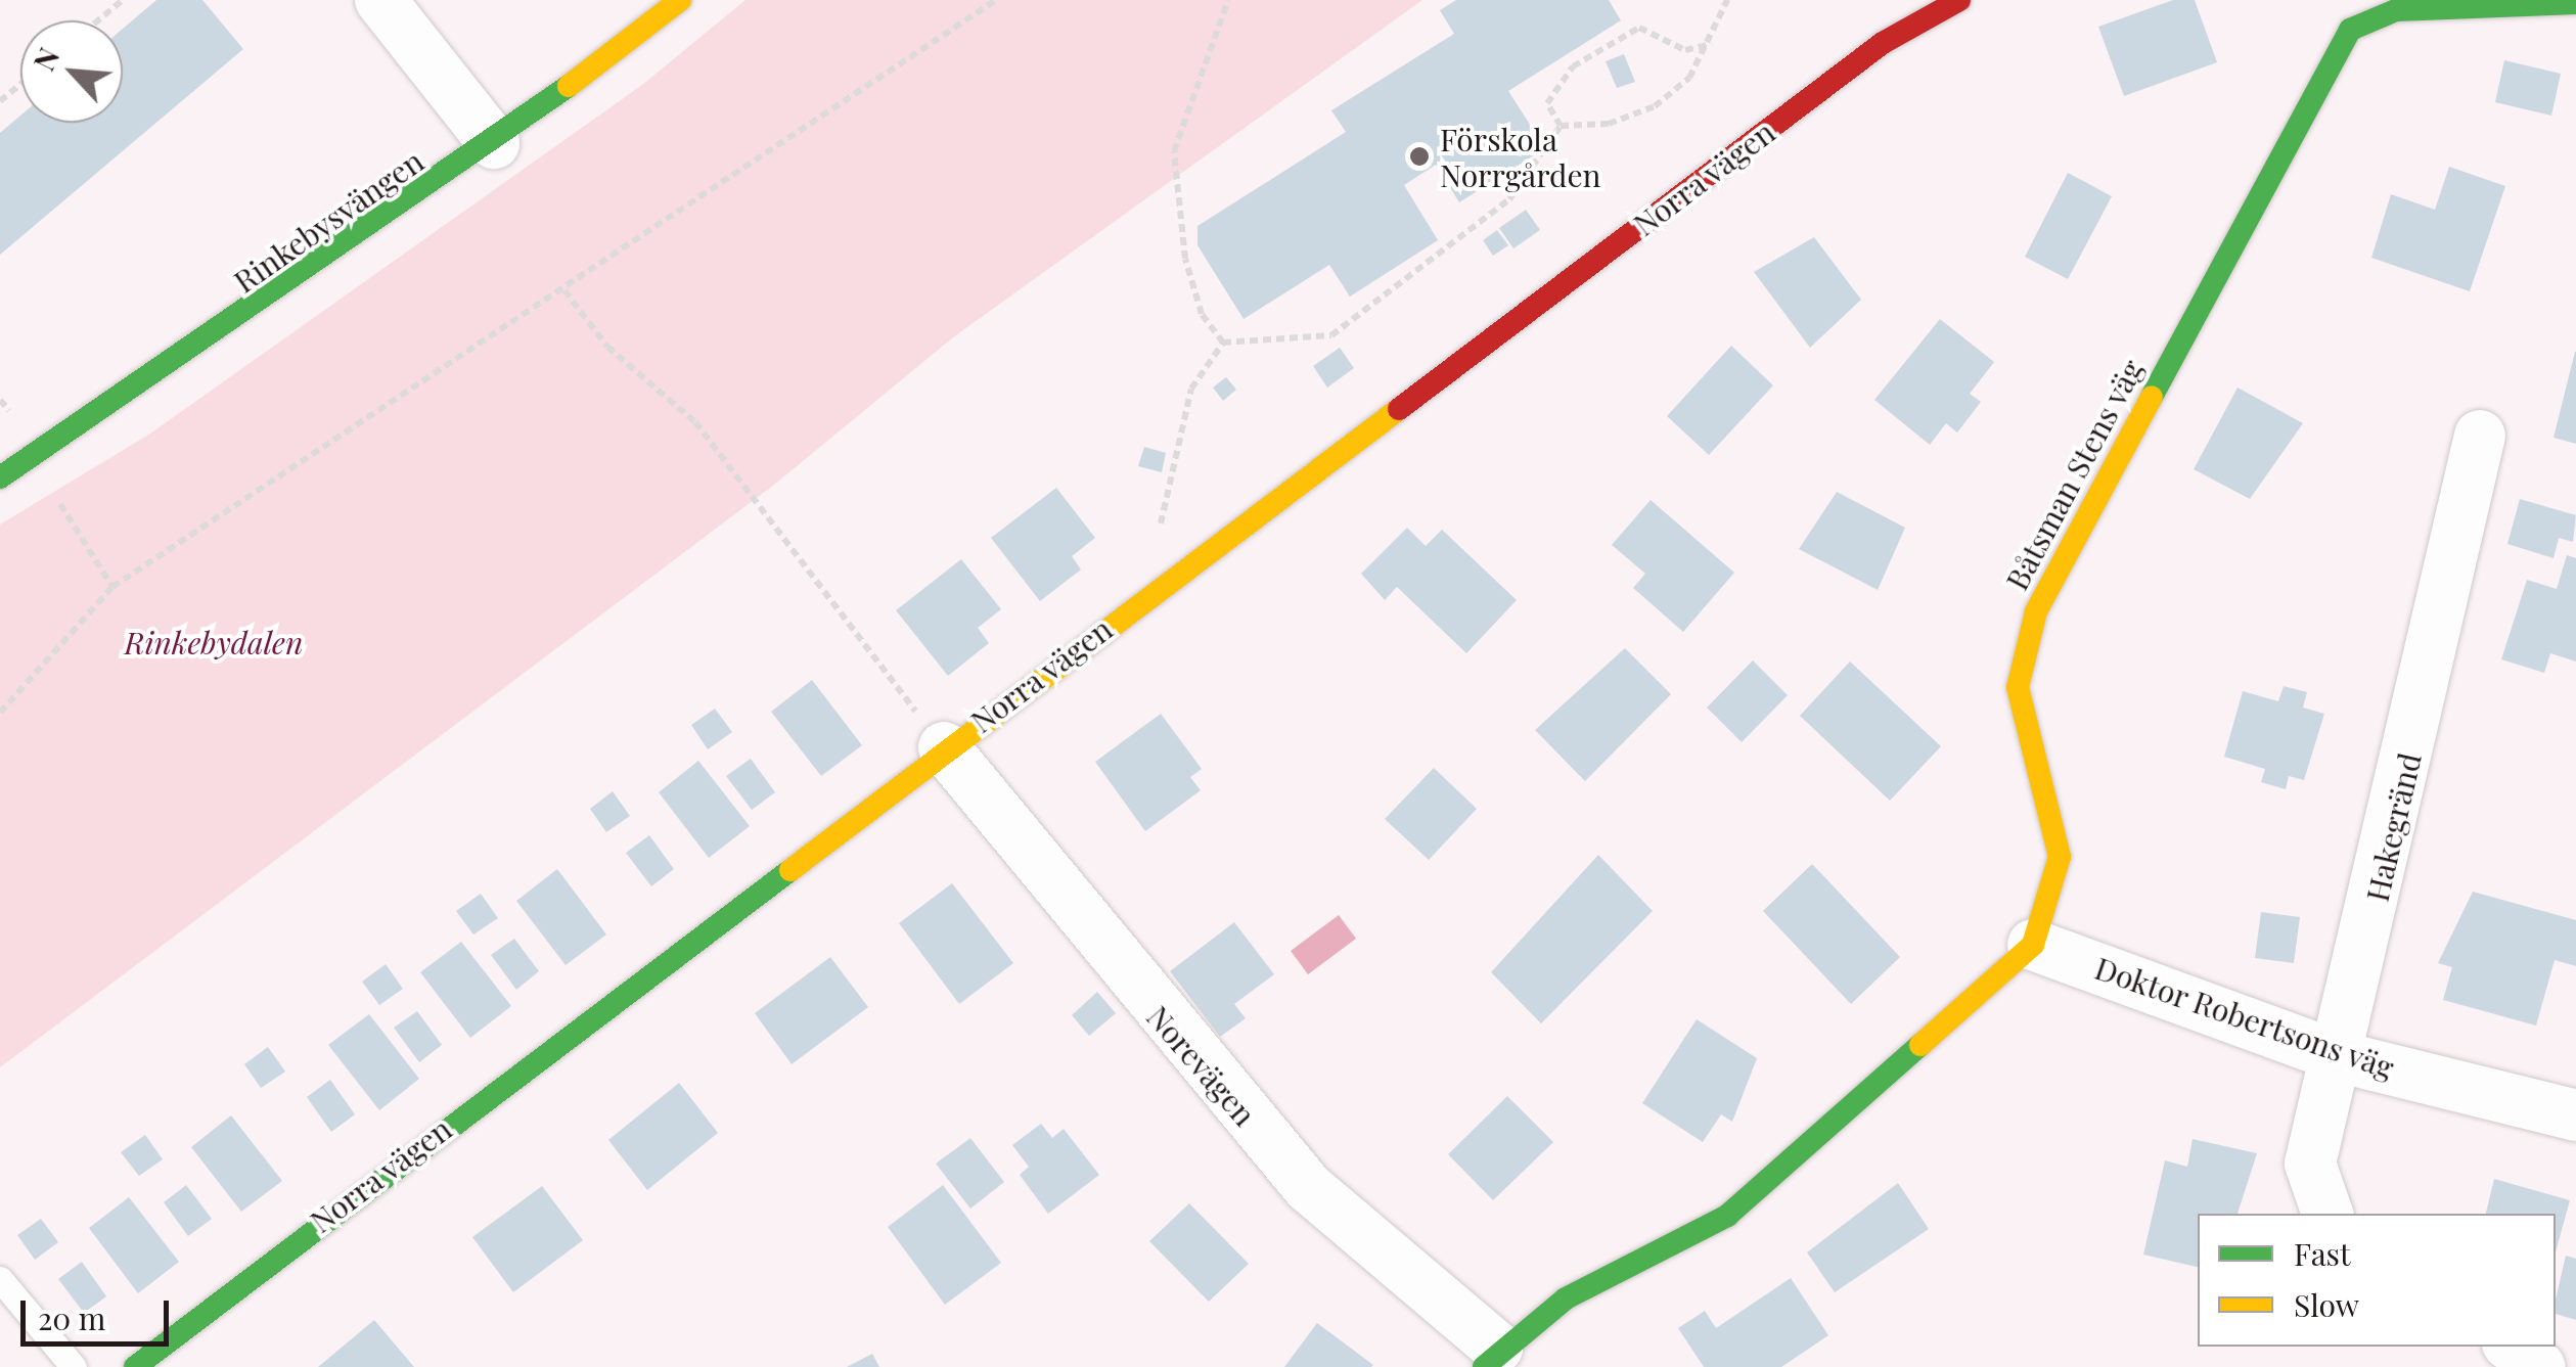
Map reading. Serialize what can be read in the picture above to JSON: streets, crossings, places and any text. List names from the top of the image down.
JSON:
{
  "streets": {
    "street": [
      "Norra vägen",
      "Rinkebysvängen",
      "Båtsman Stens väg",
      "Hakegränd",
      "Doktor Robertsons väg",
      "Norevägen"
    ]
  },
  "crossings": [
    ["Norra vägen", "Norevägen"],
    ["Båtsman Stens väg", "Doktor Robertsons väg"],
    ["Hakegränd", "Doktor Robertsons väg"]
  ],
  "parks": ["Rinkebydalen"],
  "places": ["Förskola Norrgården"],
  "legend": ["Fast", "Slow"],
  "scale_bar": "20 m",
  "north": "top left"
}
